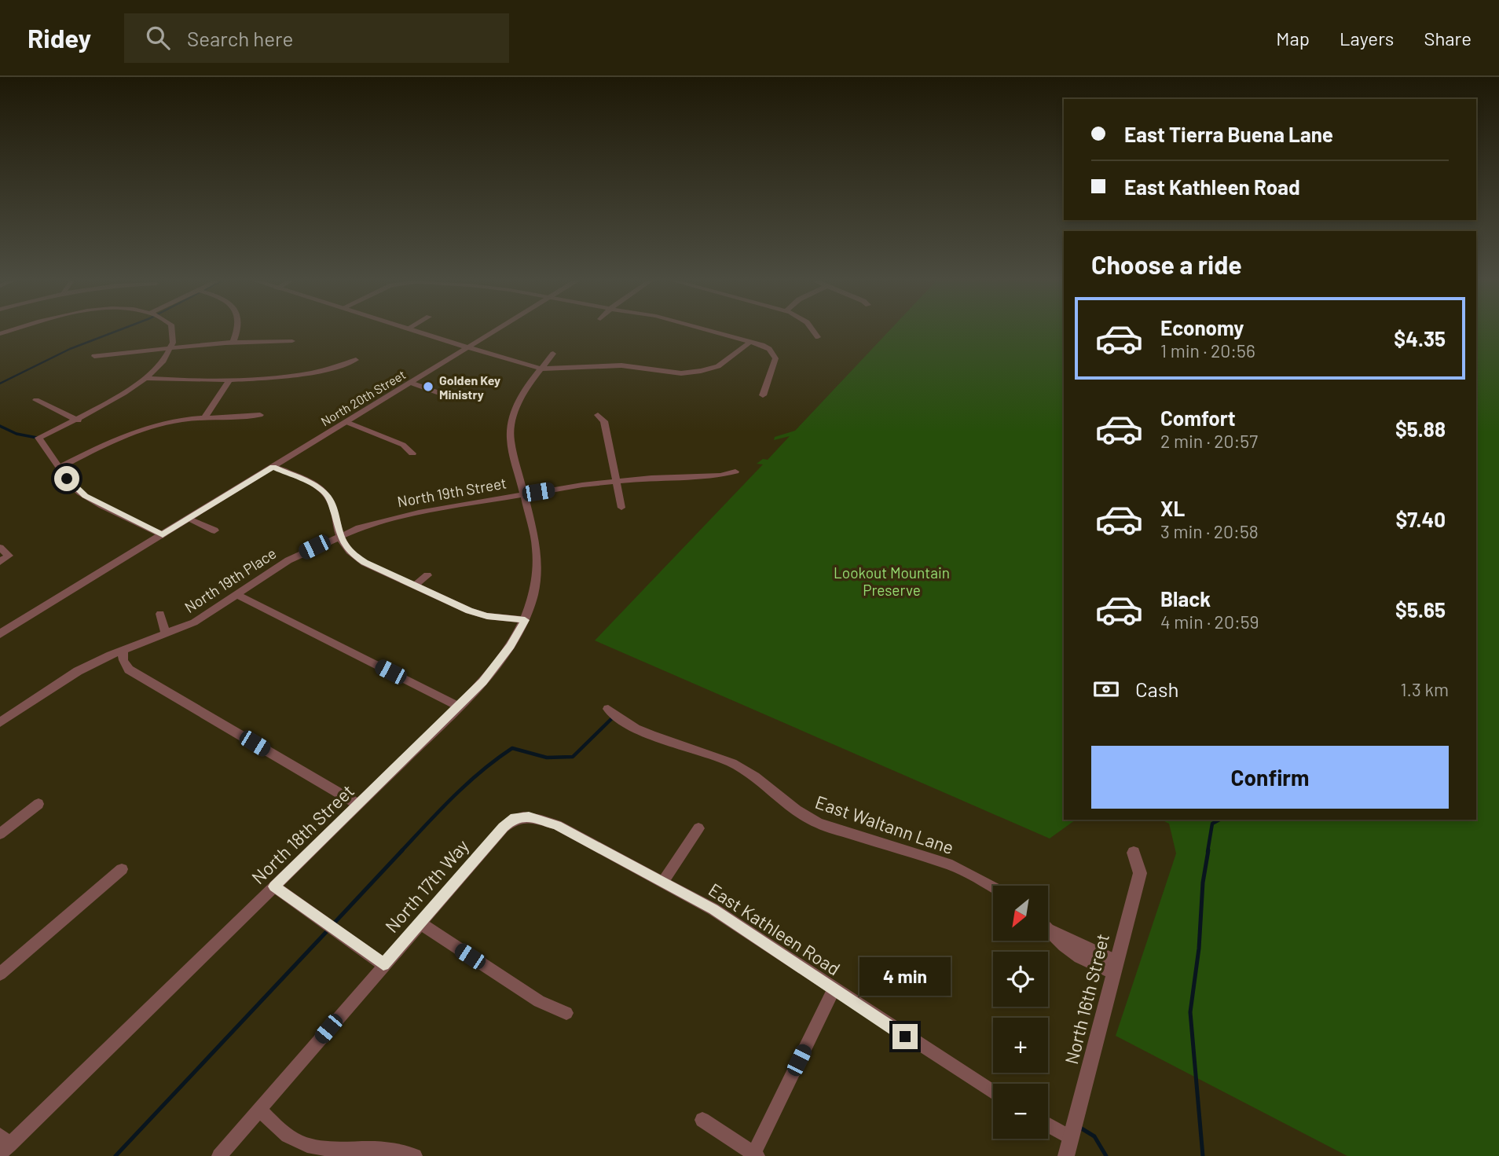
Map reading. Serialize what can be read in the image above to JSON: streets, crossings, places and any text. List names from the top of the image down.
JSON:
{
  "streets": {
    "street": [
      "North 20th Street",
      "North 19th Street",
      "North 19th Place",
      "East Waltann Lane",
      "North 18th Street",
      "North 17th Way",
      "East Kathleen Road",
      "North 16th Street"
    ]
  },
  "crossings": [
    ["North 19th Street", "North 19th Place"],
    ["North 19th Street", "North 18th Street"],
    ["North 17th Way", "East Kathleen Road"]
  ],
  "parks": ["Lookout Mountain Preserve"],
  "places": ["Golden Key Ministry"],
  "north": "bottom left",
  "page": {
    "header": "Ridey",
    "search": "Search here",
    "nav": ["Map", "Layers", "Share"],
    "banner": ["East Tierra Buena Lane", "East Kathleen Road"],
    "heading": "Choose a ride",
    "list": [
      {
        "name": "Economy",
        "note": "1 min · 20:56",
        "value": "$4.35"
      },
      {
        "name": "Comfort",
        "note": "2 min · 20:57",
        "value": "$5.88"
      },
      {
        "name": "XL",
        "note": "3 min · 20:58",
        "value": "$7.40"
      },
      {
        "name": "Black",
        "note": "4 min · 20:59",
        "value": "$5.65"
      }
    ],
    "pay": ["Cash", "1.3 km"],
    "buttons": "Confirm",
    "map_buttons": ["+", "−"],
    "bubble": "4 min"
  }
}
